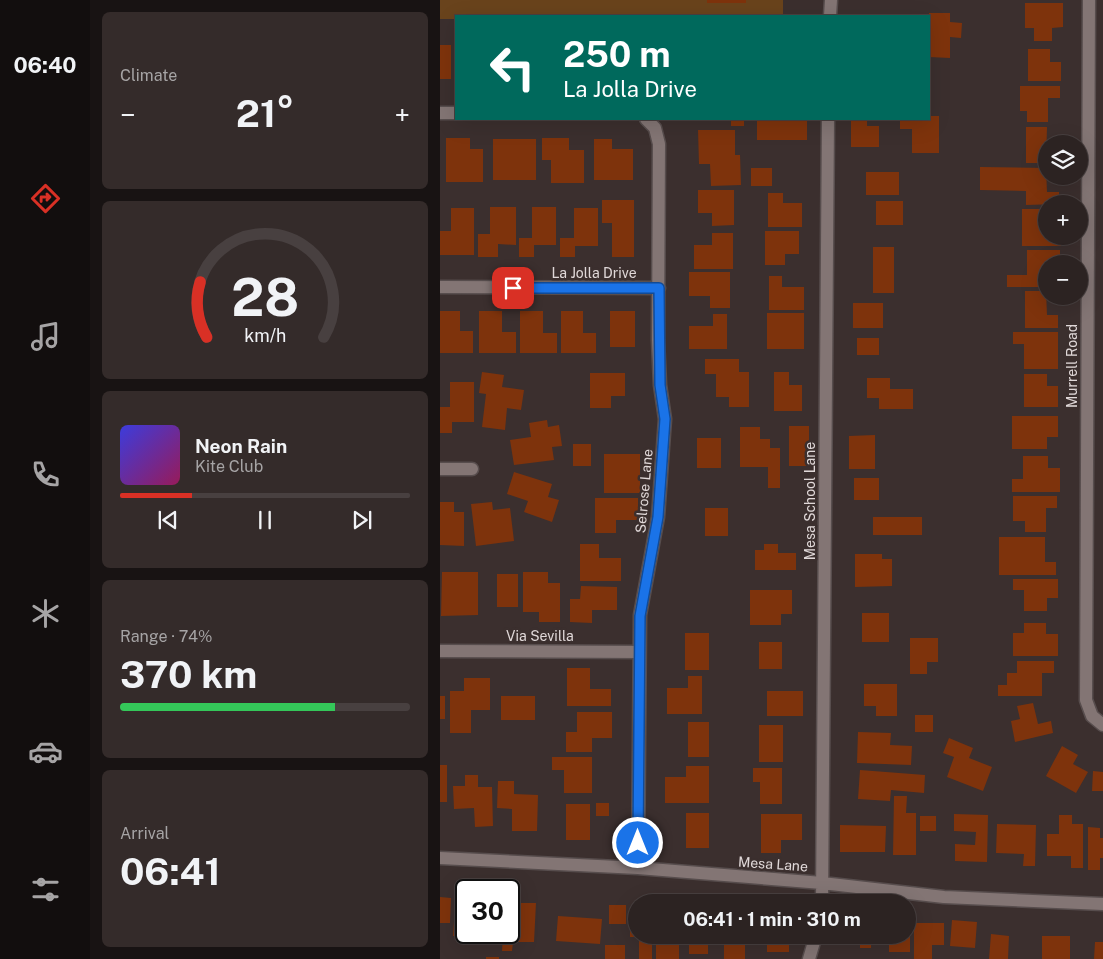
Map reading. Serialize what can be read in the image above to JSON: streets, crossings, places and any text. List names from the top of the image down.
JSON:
{
  "streets": {
    "street": [
      "La Jolla Drive",
      "Murrell Road",
      "Selrose Lane",
      "Mesa School Lane",
      "Via Sevilla",
      "Mesa Lane"
    ]
  },
  "crossings": [
    ["La Jolla Drive", "Selrose Lane"],
    ["Selrose Lane", "Via Sevilla"],
    ["Selrose Lane", "Mesa Lane"],
    ["Mesa School Lane", "Mesa Lane"]
  ],
  "page": {
    "tabs": "06:40",
    "tile": [
      "Climate",
      ["Range · 74%", "370 km"],
      ["Arrival", "06:41"]
    ],
    "turn": ["250 m", "La Jolla Drive"],
    "heat": ["−", "21°", "+"],
    "map_buttons": ["+", "−"],
    "song": ["Neon Rain", "Kite Club"],
    "limit": "30",
    "trip": "06:41 · 1 min · 310 m",
    "gauge": ["28", "km/h"]
  }
}
